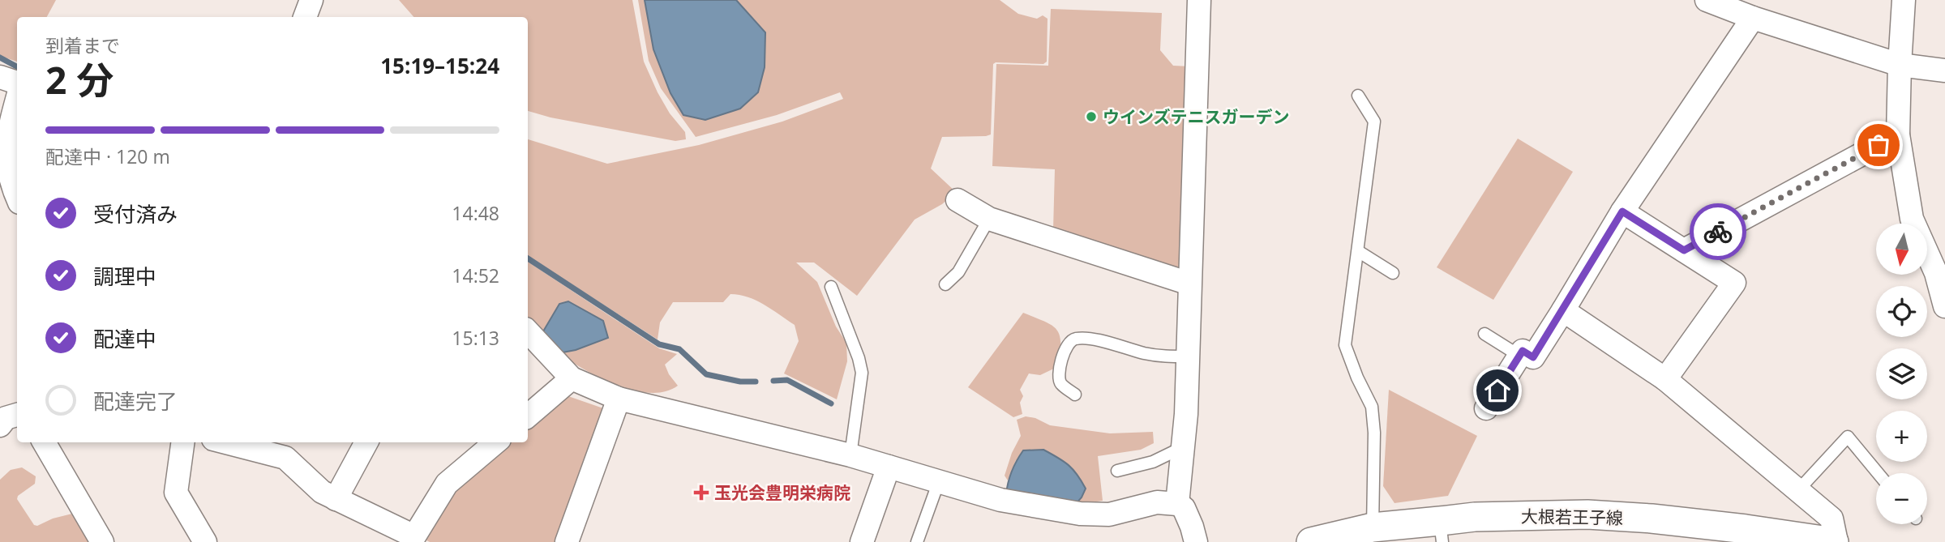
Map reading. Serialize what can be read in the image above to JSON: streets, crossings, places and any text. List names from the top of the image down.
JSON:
{
  "streets": {
    "street": ["大根若王子線"]
  },
  "places": {
    "other": ["ウインズテニスガーデン"],
    "health": ["玉光会豊明栄病院"]
  },
  "north": "bottom",
  "page": {
    "heading": ["2 分", "到着まで", "15:19–15:24"],
    "bar": "配達中 · 120 m",
    "list": [
      ["受付済み", "14:48"],
      ["調理中", "14:52"],
      ["配達中", "15:13"],
      "配達完了"
    ],
    "map_buttons": ["+", "−"]
  }
}
